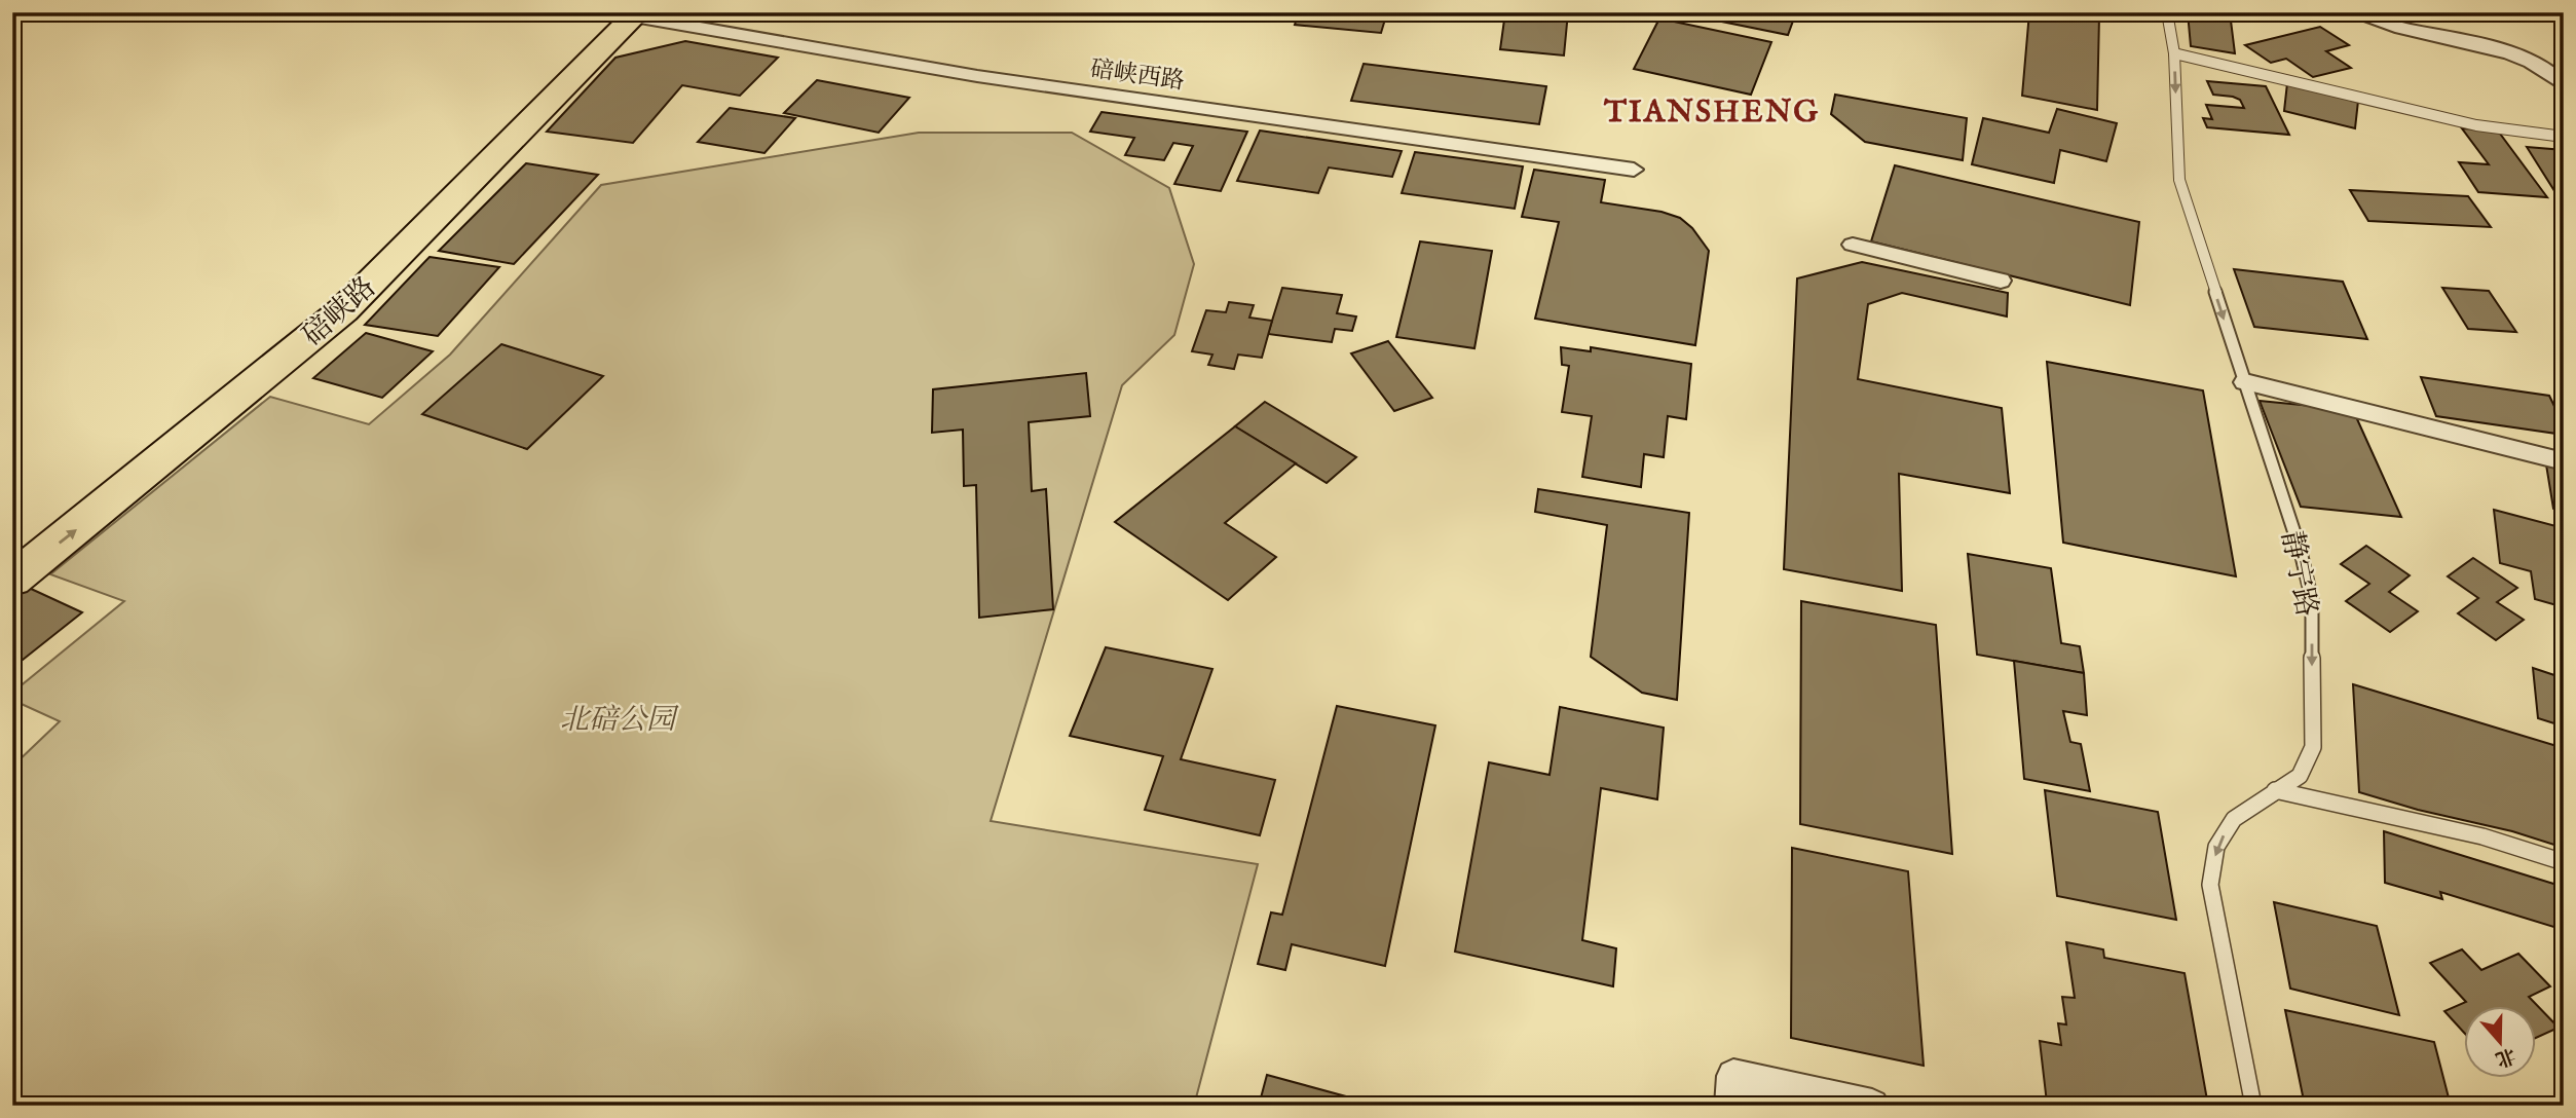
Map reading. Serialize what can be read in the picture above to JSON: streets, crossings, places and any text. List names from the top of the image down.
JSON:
{
  "streets": {
    "main road": ["碚峡路"],
    "street": ["碚峡西路"],
    "lane": ["静宁路"]
  },
  "crossings": [
    ["碚峡西路", "碚峡路"]
  ],
  "one_way": ["静宁路"],
  "districts": ["TIANSHENG"],
  "parks": ["北碚公园"],
  "north": "bottom"
}
